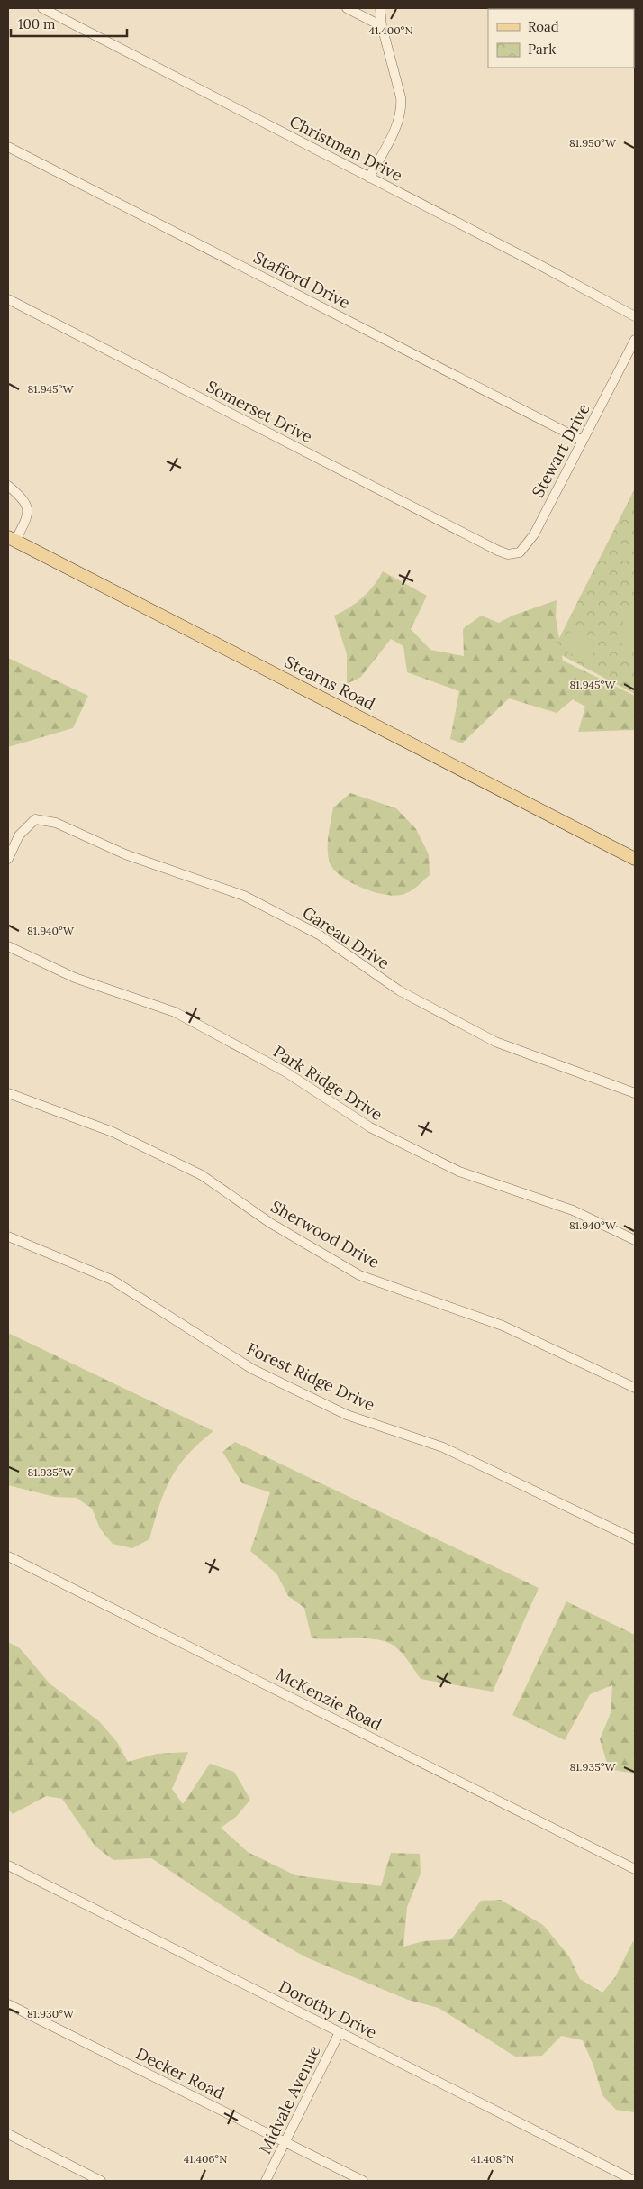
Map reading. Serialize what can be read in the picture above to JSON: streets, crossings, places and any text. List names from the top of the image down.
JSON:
{
  "streets": {
    "main road": ["Stearns Road"],
    "street": [
      "Christman Drive",
      "Stafford Drive",
      "Somerset Drive",
      "Stewart Drive",
      "Gareau Drive",
      "Park Ridge Drive",
      "Sherwood Drive",
      "Forest Ridge Drive",
      "McKenzie Road",
      "Dorothy Drive",
      "Decker Road",
      "Midvale Avenue"
    ]
  },
  "crossings": [
    ["Stafford Drive", "Stewart Drive"],
    ["Somerset Drive", "Stewart Drive"],
    ["Dorothy Drive", "Midvale Avenue"],
    ["Decker Road", "Midvale Avenue"]
  ],
  "legend": ["Road", "Park"],
  "scale_bar": "100 m",
  "coordinates": [
    "41.400°N",
    "81.950°W",
    "81.945°W",
    "81.940°W",
    "81.935°W",
    "81.930°W",
    "41.406°N",
    "41.408°N"
  ]
}
